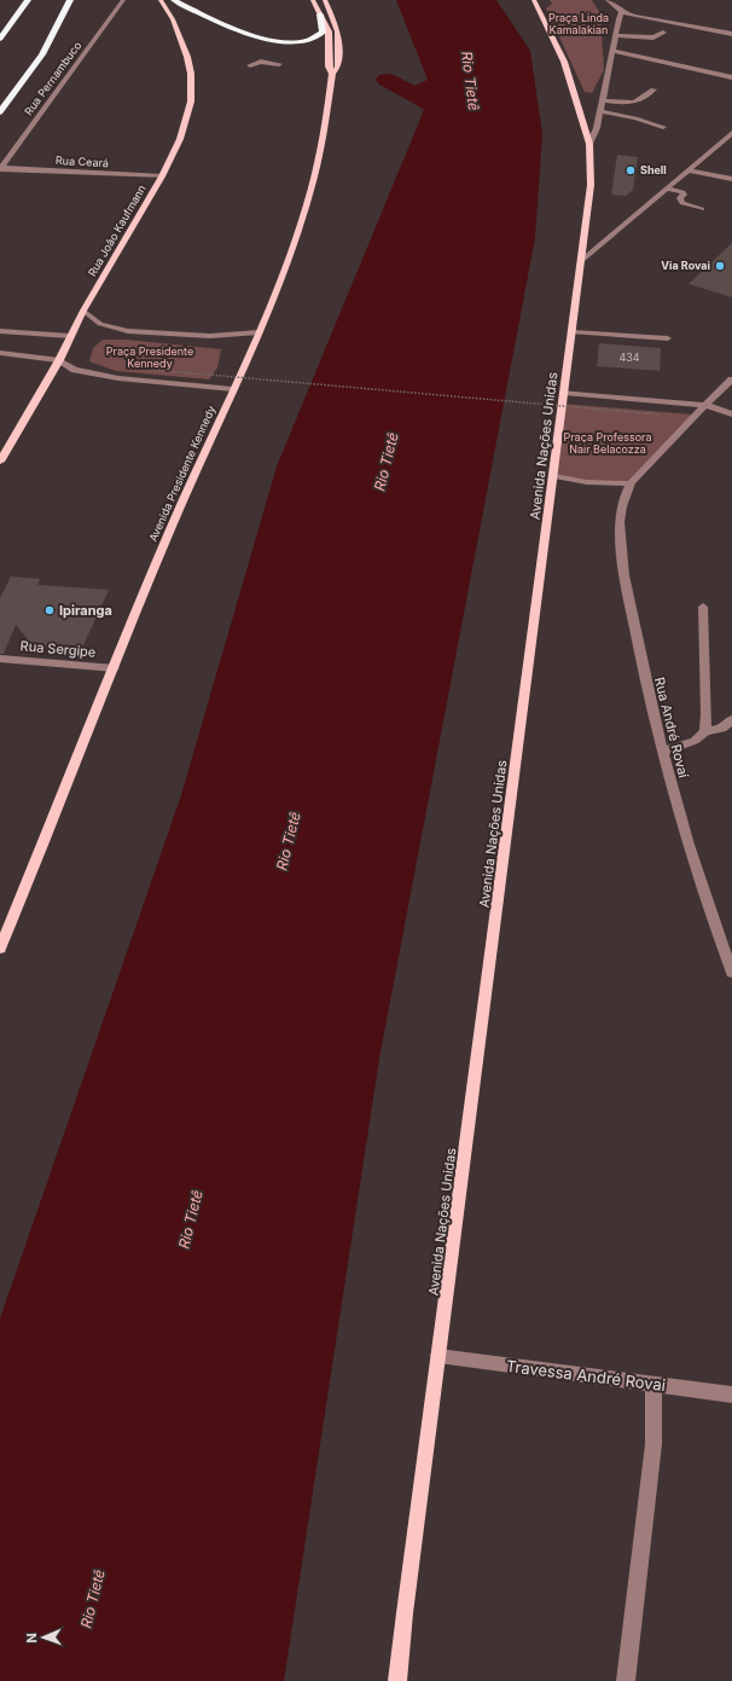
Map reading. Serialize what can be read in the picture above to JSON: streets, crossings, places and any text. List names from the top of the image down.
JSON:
{
  "streets": {
    "main road": ["Rua João Kaufmann", "Avenida Nações Unidas", "Avenida Presidente Kennedy"],
    "street": [
      "Rua Pernambuco",
      "Rua Ceará",
      "Rua Sergipe",
      "Rua André Rovaí",
      "Travessa André Rovai"
    ]
  },
  "crossings": [
    ["Rua Pernambuco", "Rua Ceará"],
    ["Rua Ceará", "Rua João Kaufmann"],
    ["Avenida Nações Unidas", "Travessa André Rovai"],
    ["Avenida Presidente Kennedy", "Rua Sergipe"]
  ],
  "water": ["Rio Tietê"],
  "parks": ["Praça Linda Kamalakian", "Praça Presidente Kennedy", "Praça Professora Nair Belacozza"],
  "places": ["Shell", "Via Rovai", "Ipiranga"],
  "house_numbers": ["434"],
  "north": "left"
}
